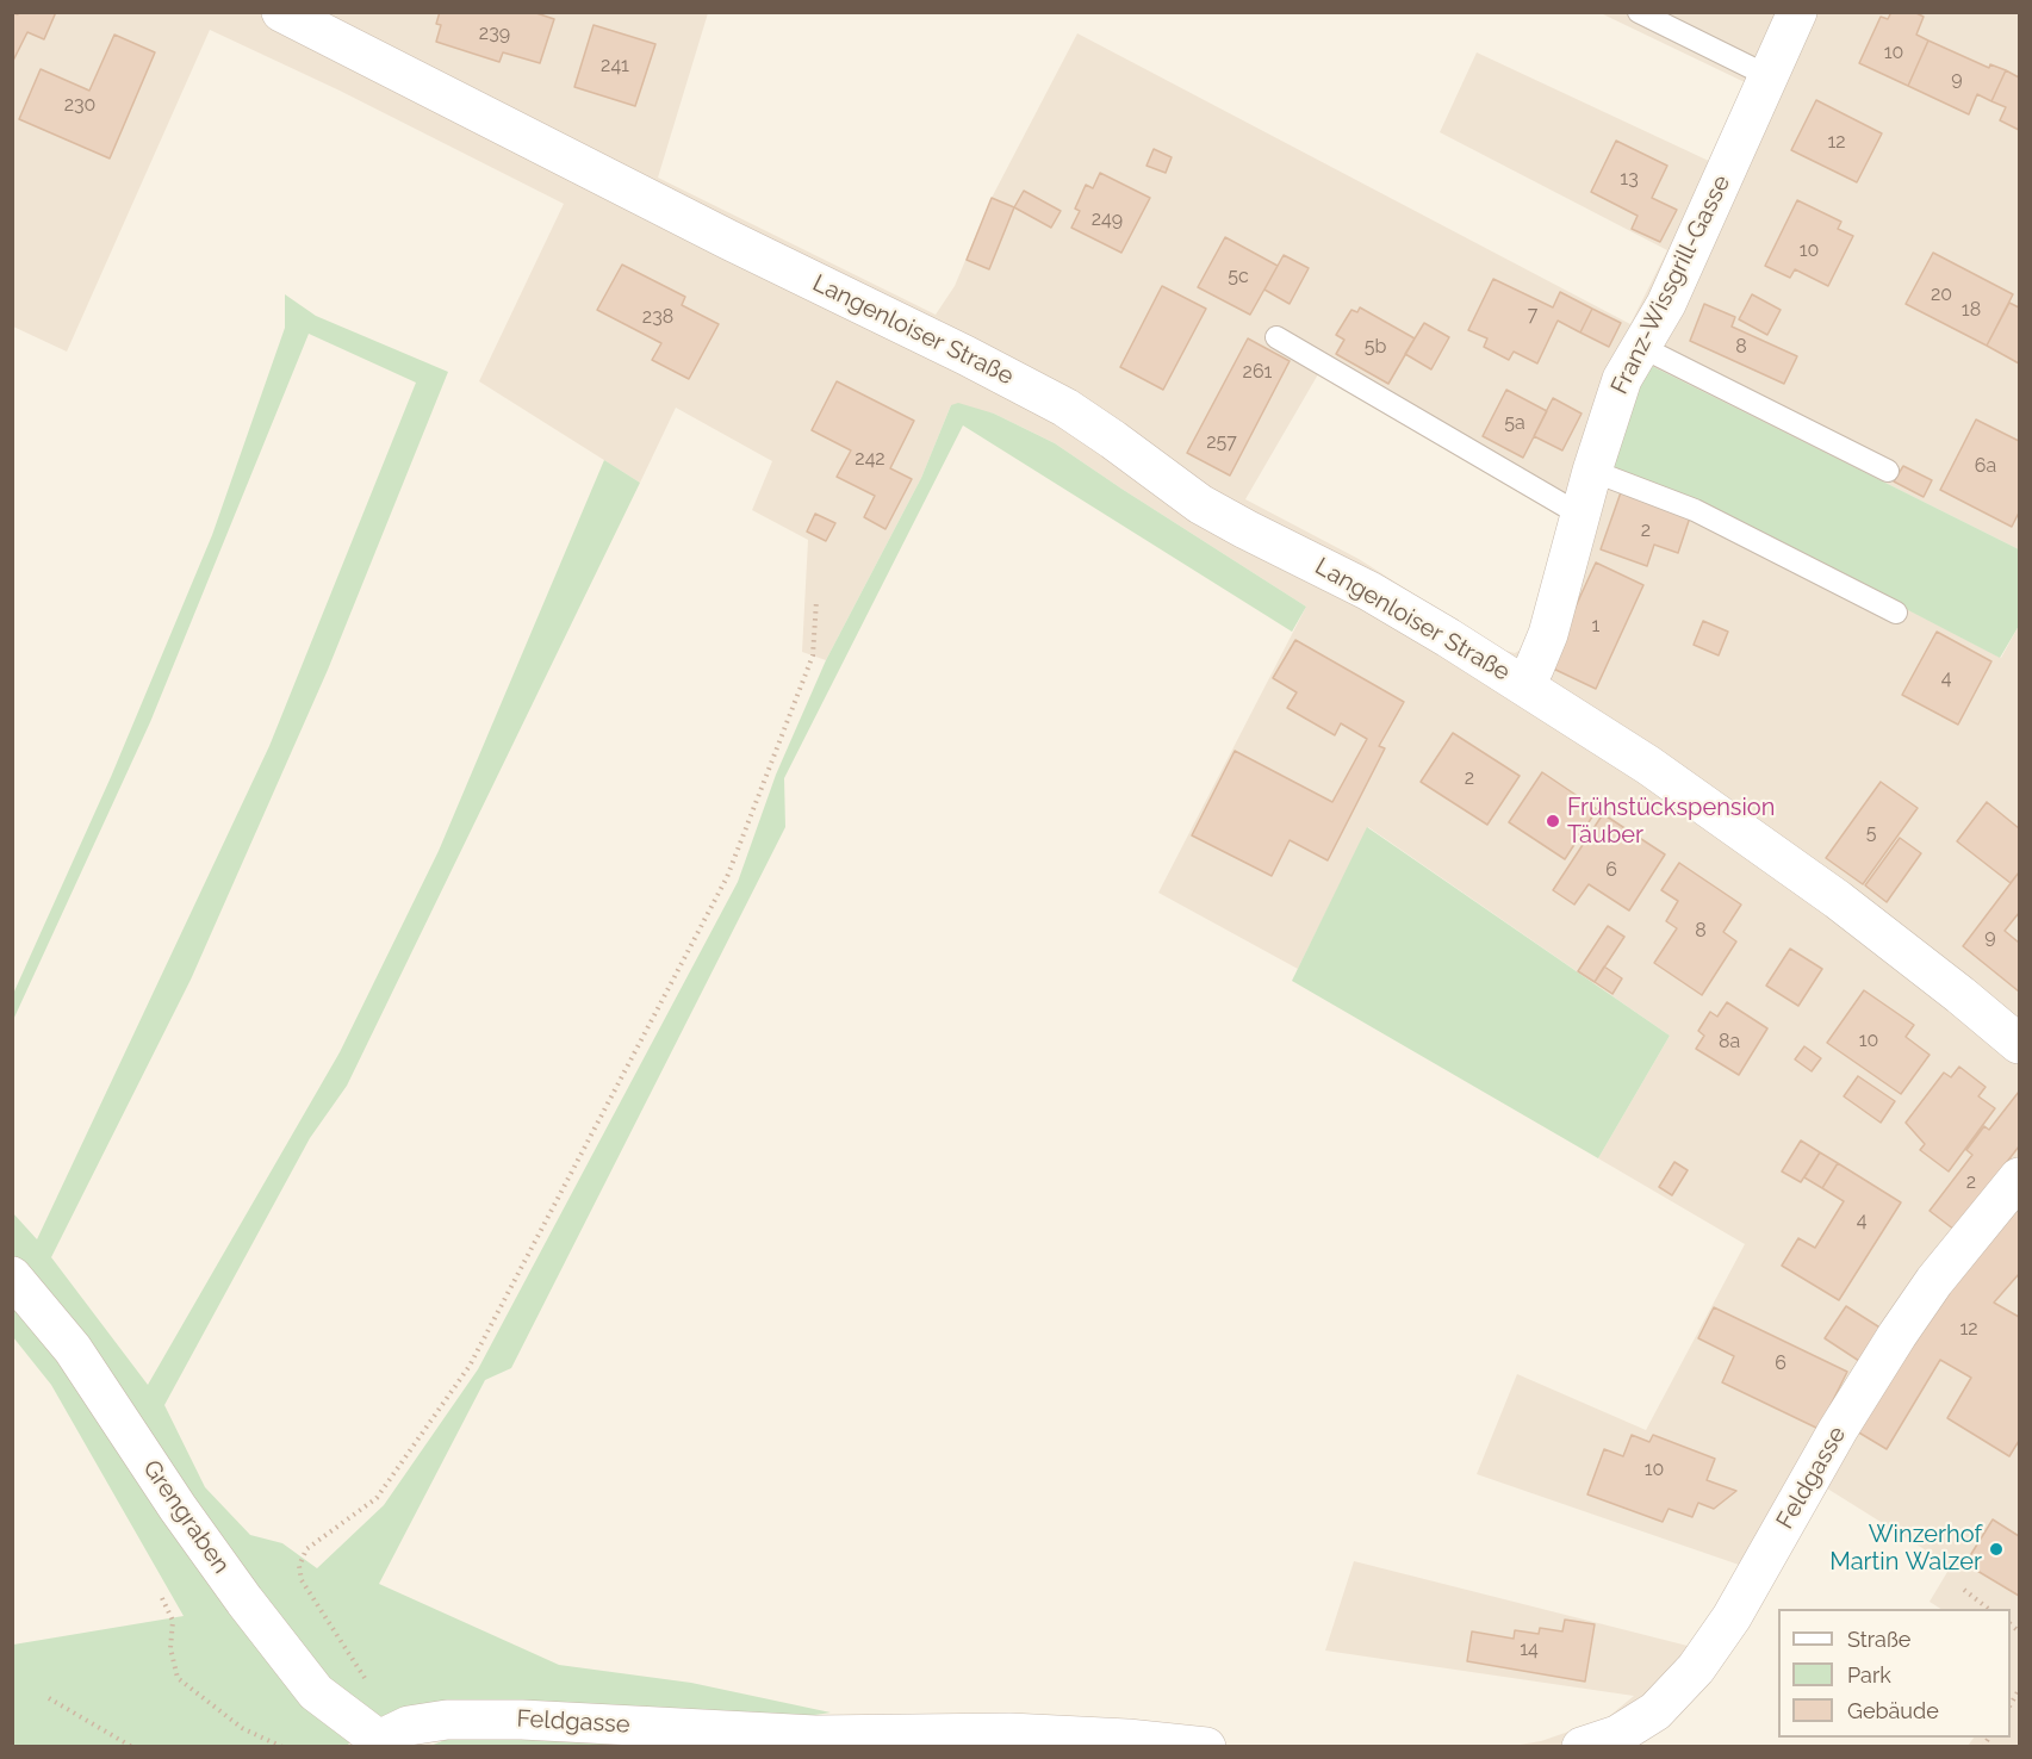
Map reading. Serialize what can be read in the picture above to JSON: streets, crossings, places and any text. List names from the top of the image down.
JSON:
{
  "streets": {
    "street": [
      "Franz-Wissgrill-Gasse",
      "Langenloiser Straße",
      "Feldgasse",
      "Grengraben"
    ]
  },
  "crossings": [
    ["Franz-Wissgrill-Gasse", "Langenloiser Straße"],
    ["Feldgasse", "Grengraben"]
  ],
  "places": ["Frühstückspension Täuber", "Winzerhof Martin Walzer"],
  "house_numbers": [
    "239",
    "10",
    "241",
    "9",
    "230",
    "12",
    "13",
    "249",
    "10",
    "5c",
    "20",
    "18",
    "7",
    "238",
    "5b",
    "8",
    "261",
    "5a",
    "257",
    "242",
    "6a",
    "2",
    "1",
    "4",
    "2",
    "5",
    "6",
    "8",
    "9",
    "10",
    "8a",
    "2",
    "4",
    "12",
    "6",
    "10",
    "14"
  ],
  "legend": ["Straße", "Park", "Gebäude"]
}
